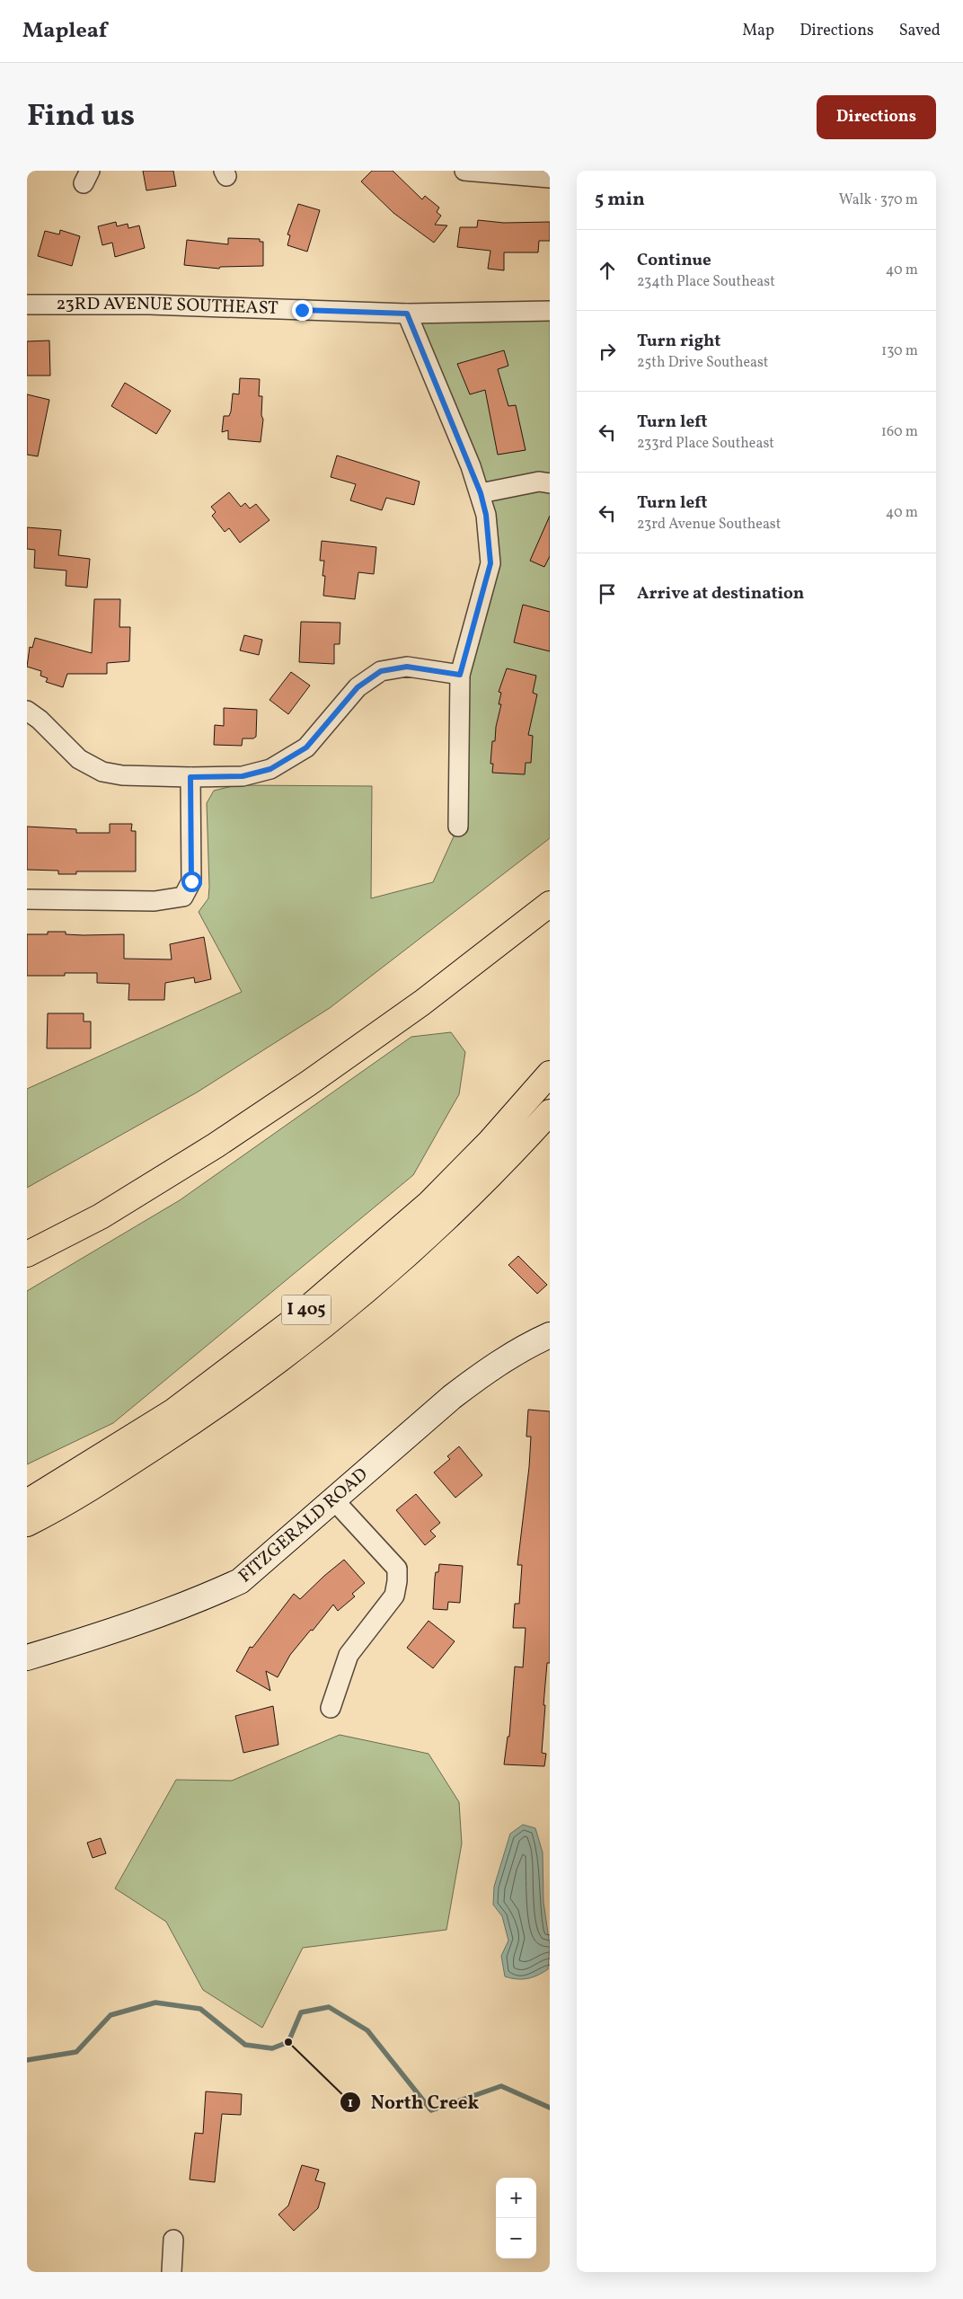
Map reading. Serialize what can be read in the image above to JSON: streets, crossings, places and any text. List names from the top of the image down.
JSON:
{
  "streets": {
    "highway": ["I 405"],
    "street": ["23RD AVENUE SOUTHEAST", "FITZGERALD ROAD"]
  },
  "places": ["North Creek"],
  "page": {
    "header": "Mapleaf",
    "nav": ["Map", "Directions", "Saved"],
    "title": "Find us",
    "buttons": "Directions",
    "heading": ["5 min", "Walk · 370 m"],
    "list": [
      ["Continue", "234th Place Southeast", "40 m"],
      ["Turn right", "25th Drive Southeast", "130 m"],
      ["Turn left", "233rd Place Southeast", "160 m"],
      ["Turn left", "23rd Avenue Southeast", "40 m"],
      "Arrive at destination"
    ],
    "map_buttons": ["+", "−"]
  }
}
